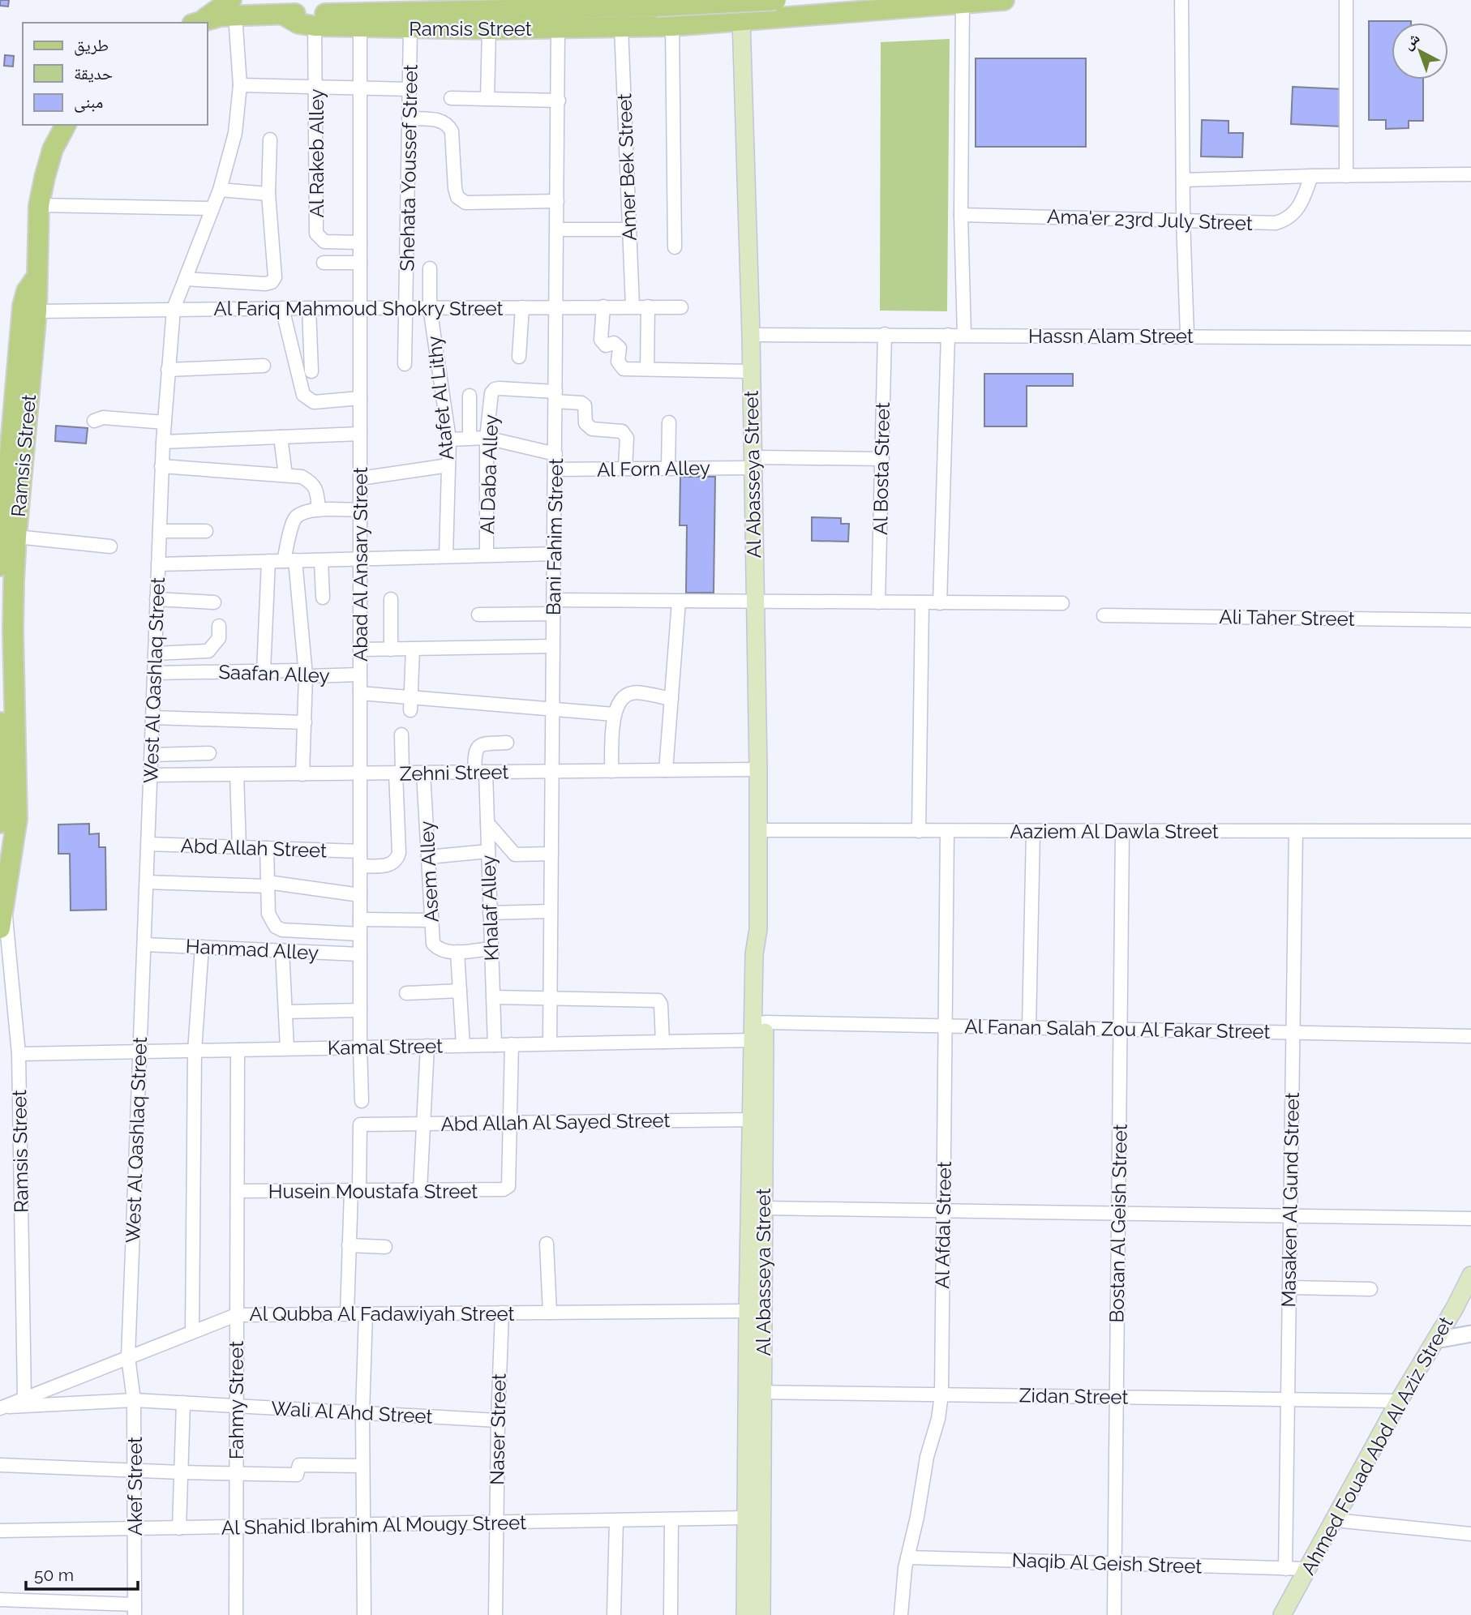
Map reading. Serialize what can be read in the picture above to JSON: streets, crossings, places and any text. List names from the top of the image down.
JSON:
{
  "streets": {
    "main road": ["Ramsis Street", "Al Abasseya Street", "Ahmed Fouad Abd Al Aziz Street"],
    "street": [
      "Al Rakeb Alley",
      "Amer Bek Street",
      "Shehata Youssef Street",
      "Ama'er 23rd July Street",
      "Al Fariq Mahmoud Shokry Street",
      "Hassn Alam Street",
      "Atafet Al Lithy",
      "Al Forn Alley",
      "Al Bosta Street",
      "Al Daba Alley",
      "Bani Fahim Street",
      "Abad Al Ansary Street",
      "Ali Taher Street",
      "Saafan Alley",
      "West Al Qashlaq Street",
      "Zehni Street",
      "Aaziem Al Dawla Street",
      "Abd Allah Street",
      "Asem Alley",
      "Khalaf Alley",
      "Hammad Alley",
      "Al Fanan Salah Zou Al Fakar Street",
      "Kamal Street",
      "Abd Allah Al Sayed Street",
      "Husein Moustafa Street",
      "Masaken Al Gund Street",
      "Bostan Al Geish Street",
      "Al Afdal Street",
      "Al Qubba Al Fadawiyah Street",
      "Zidan Street",
      "Fahmy Street",
      "Wali Al Ahd Street",
      "Naser Street",
      "Akef Street",
      "Al Shahid Ibrahim Al Mougy Street",
      "Naqib Al Geish Street"
    ]
  },
  "crossings": [
    ["Ramsis Street", "Al Rakeb Alley"],
    ["Ramsis Street", "Amer Bek Street"],
    ["Ramsis Street", "Shehata Youssef Street"],
    ["Ramsis Street", "Al Fariq Mahmoud Shokry Street"],
    ["Ramsis Street", "Al Abasseya Street"],
    ["Ramsis Street", "Bani Fahim Street"],
    ["Ramsis Street", "Abad Al Ansary Street"],
    ["Ramsis Street", "West Al Qashlaq Street"],
    ["Ramsis Street", "Kamal Street"],
    ["Ramsis Street", "Al Qubba Al Fadawiyah Street"],
    ["Al Rakeb Alley", "Abad Al Ansary Street"],
    ["Amer Bek Street", "Al Fariq Mahmoud Shokry Street"],
    ["Shehata Youssef Street", "Al Fariq Mahmoud Shokry Street"],
    ["Al Fariq Mahmoud Shokry Street", "Atafet Al Lithy"],
    ["Al Fariq Mahmoud Shokry Street", "Bani Fahim Street"],
    ["Al Fariq Mahmoud Shokry Street", "Abad Al Ansary Street"],
    ["Al Fariq Mahmoud Shokry Street", "West Al Qashlaq Street"],
    ["Hassn Alam Street", "Al Bosta Street"],
    ["Hassn Alam Street", "Al Abasseya Street"],
    ["Al Forn Alley", "Al Bosta Street"],
    ["Al Forn Alley", "Al Abasseya Street"],
    ["Al Forn Alley", "Bani Fahim Street"],
    ["Al Daba Alley", "Bani Fahim Street"],
    ["Al Abasseya Street", "Zehni Street"],
    ["Al Abasseya Street", "Aaziem Al Dawla Street"],
    ["Al Abasseya Street", "Al Fanan Salah Zou Al Fakar Street"],
    ["Al Abasseya Street", "Kamal Street"],
    ["Al Abasseya Street", "Abd Allah Al Sayed Street"],
    ["Al Abasseya Street", "Al Qubba Al Fadawiyah Street"],
    ["Al Abasseya Street", "Zidan Street"],
    ["Al Abasseya Street", "Al Shahid Ibrahim Al Mougy Street"],
    ["Bani Fahim Street", "Zehni Street"],
    ["Bani Fahim Street", "Kamal Street"],
    ["Abad Al Ansary Street", "Saafan Alley"],
    ["Abad Al Ansary Street", "Zehni Street"],
    ["Abad Al Ansary Street", "Abd Allah Street"],
    ["Abad Al Ansary Street", "Hammad Alley"],
    ["Abad Al Ansary Street", "Kamal Street"],
    ["Saafan Alley", "West Al Qashlaq Street"],
    ["West Al Qashlaq Street", "Zehni Street"],
    ["West Al Qashlaq Street", "Abd Allah Street"],
    ["West Al Qashlaq Street", "Hammad Alley"],
    ["West Al Qashlaq Street", "Kamal Street"],
    ["West Al Qashlaq Street", "Al Qubba Al Fadawiyah Street"],
    ["West Al Qashlaq Street", "Akef Street"],
    ["Zehni Street", "Asem Alley"],
    ["Zehni Street", "Khalaf Alley"],
    ["Aaziem Al Dawla Street", "Masaken Al Gund Street"],
    ["Aaziem Al Dawla Street", "Bostan Al Geish Street"],
    ["Aaziem Al Dawla Street", "Al Afdal Street"],
    ["Asem Alley", "Khalaf Alley"],
    ["Khalaf Alley", "Kamal Street"],
    ["Al Fanan Salah Zou Al Fakar Street", "Masaken Al Gund Street"],
    ["Al Fanan Salah Zou Al Fakar Street", "Bostan Al Geish Street"],
    ["Al Fanan Salah Zou Al Fakar Street", "Al Afdal Street"],
    ["Kamal Street", "Fahmy Street"],
    ["Abd Allah Al Sayed Street", "Husein Moustafa Street"],
    ["Husein Moustafa Street", "Fahmy Street"],
    ["Masaken Al Gund Street", "Zidan Street"],
    ["Masaken Al Gund Street", "Naqib Al Geish Street"],
    ["Bostan Al Geish Street", "Zidan Street"],
    ["Bostan Al Geish Street", "Naqib Al Geish Street"],
    ["Al Afdal Street", "Zidan Street"],
    ["Al Afdal Street", "Naqib Al Geish Street"],
    ["Al Qubba Al Fadawiyah Street", "Fahmy Street"],
    ["Al Qubba Al Fadawiyah Street", "Wali Al Ahd Street"],
    ["Al Qubba Al Fadawiyah Street", "Naser Street"],
    ["Al Qubba Al Fadawiyah Street", "Akef Street"],
    ["Zidan Street", "Ahmed Fouad Abd Al Aziz Street"],
    ["Fahmy Street", "Wali Al Ahd Street"],
    ["Fahmy Street", "Al Shahid Ibrahim Al Mougy Street"],
    ["Wali Al Ahd Street", "Naser Street"],
    ["Wali Al Ahd Street", "Akef Street"],
    ["Naser Street", "Al Shahid Ibrahim Al Mougy Street"],
    ["Ahmed Fouad Abd Al Aziz Street", "Naqib Al Geish Street"],
    ["Akef Street", "Al Shahid Ibrahim Al Mougy Street"]
  ],
  "legend": ["طريق", "حديقة", "مبنى"],
  "scale_bar": "50 m",
  "north": "top left"
}
